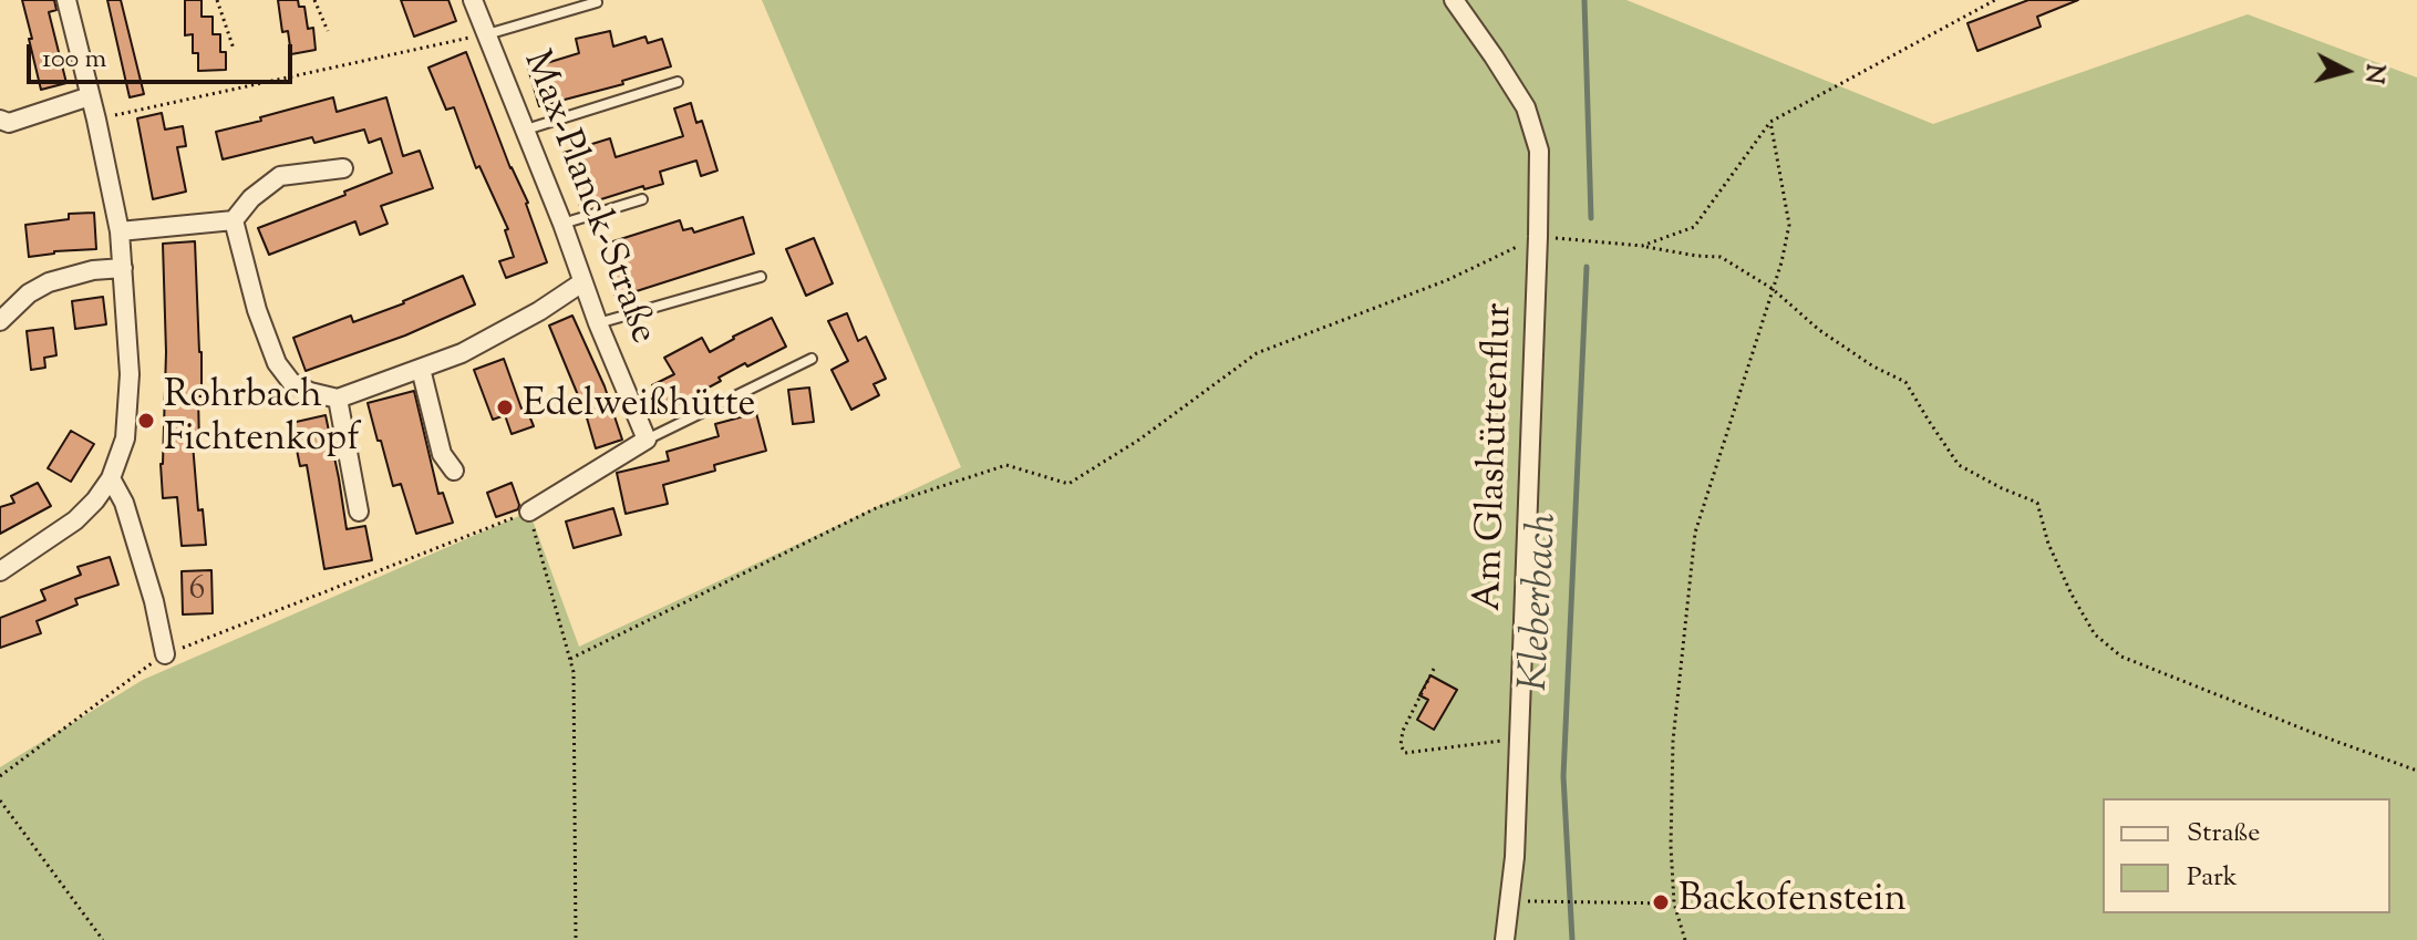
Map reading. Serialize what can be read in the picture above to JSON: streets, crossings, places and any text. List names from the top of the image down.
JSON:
{
  "streets": {
    "street": ["Max-Planck-Straße", "Am Glashüttenflur"]
  },
  "water": ["Kleberbach"],
  "places": ["Edelweißhütte", "Rohrbach Fichtenkopf", "Backofenstein"],
  "house_numbers": ["6"],
  "legend": ["Straße", "Park"],
  "scale_bar": "100 m",
  "north": "right"
}
